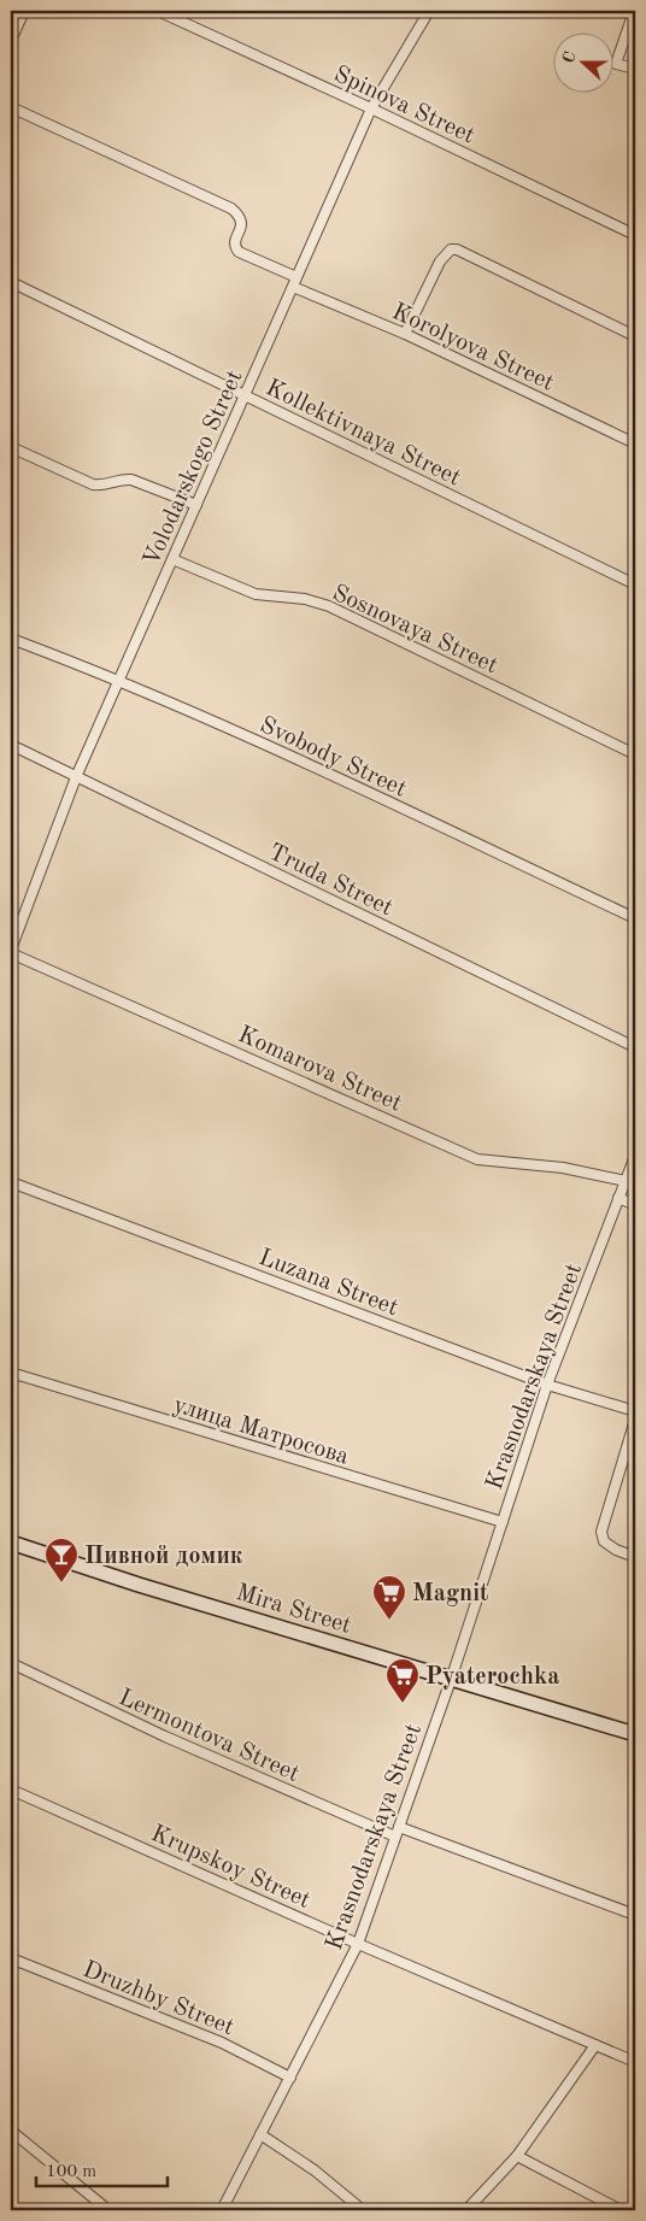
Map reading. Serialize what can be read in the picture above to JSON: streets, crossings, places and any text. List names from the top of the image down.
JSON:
{
  "streets": {
    "main road": ["Mira Street"],
    "street": [
      "Spinova Street",
      "Korolyova Street",
      "Kollektivnaya Street",
      "Volodarskogo Street",
      "Sosnovaya Street",
      "Svobody Street",
      "Truda Street",
      "Komarova Street",
      "Luzana Street",
      "Krasnodarskaya Street",
      "улица Матросова",
      "Lermontova Street",
      "Krupskoy Street",
      "Druzhby Street"
    ]
  },
  "crossings": [
    ["Spinova Street", "Volodarskogo Street"],
    ["Korolyova Street", "Volodarskogo Street"],
    ["Kollektivnaya Street", "Volodarskogo Street"],
    ["Volodarskogo Street", "Sosnovaya Street"],
    ["Volodarskogo Street", "Svobody Street"],
    ["Volodarskogo Street", "Truda Street"],
    ["Volodarskogo Street", "Komarova Street"],
    ["Komarova Street", "Krasnodarskaya Street"],
    ["Luzana Street", "Krasnodarskaya Street"],
    ["Krasnodarskaya Street", "улица Матросова"],
    ["Krasnodarskaya Street", "Mira Street"],
    ["Krasnodarskaya Street", "Lermontova Street"],
    ["Krasnodarskaya Street", "Krupskoy Street"],
    ["Krasnodarskaya Street", "Druzhby Street"]
  ],
  "places": {
    "bar": ["Пивной домик"],
    "supermarket": ["Magnit", "Pyaterochka"]
  },
  "scale_bar": "100 m",
  "north": "left"
}
